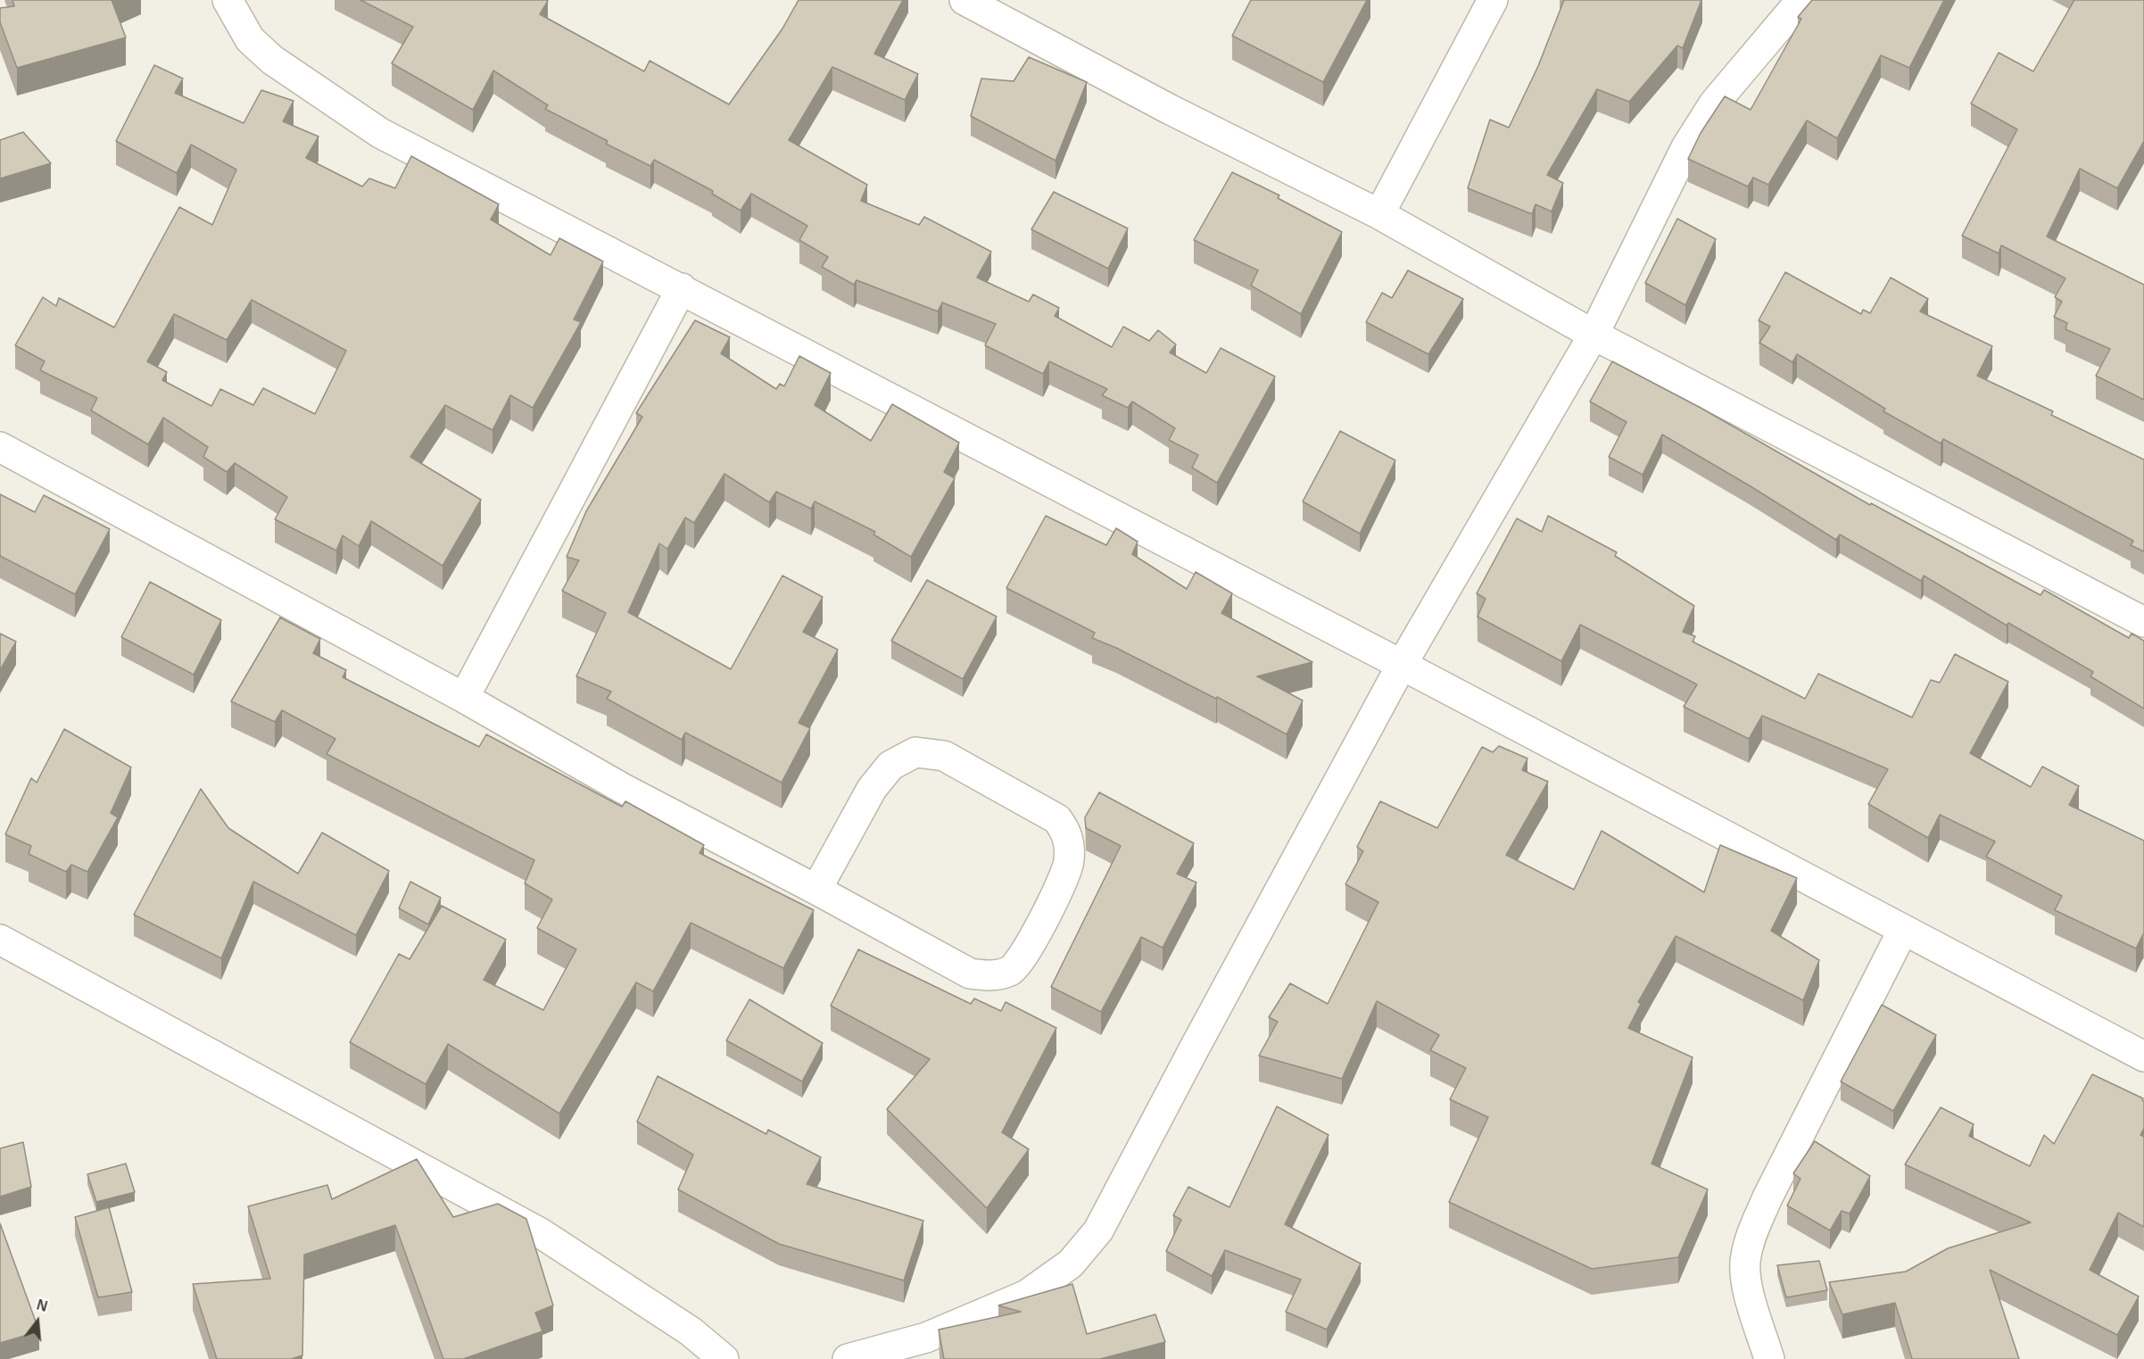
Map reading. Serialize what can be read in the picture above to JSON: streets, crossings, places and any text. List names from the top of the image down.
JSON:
{
  "north": "top"
}
